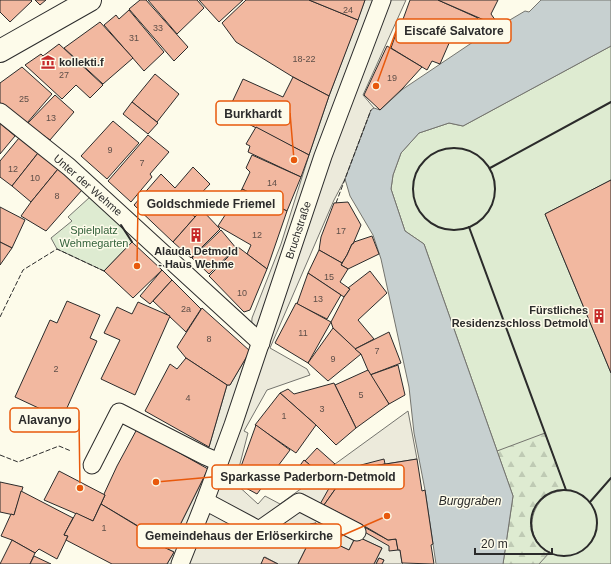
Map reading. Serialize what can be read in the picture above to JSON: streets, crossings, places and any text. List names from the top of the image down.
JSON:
{
  "streets": {
    "street": ["Unter der Wehme", "Bruchstraße"]
  },
  "crossings": [
    ["Unter der Wehme", "Bruchstraße"]
  ],
  "water": ["Burggraben"],
  "parks": ["Spielplatz Wehmegarten"],
  "places": {
    "museum": ["kollekti.f"],
    "other": [
      "Eiscafé Salvatore",
      "Burkhardt",
      "Goldschmiede Friemel",
      "Sparkasse Paderborn-Detmold",
      "Alavanyo",
      "Gemeindehaus der Erlöserkirche"
    ],
    "building": ["Alauda Detmold - Haus Wehme", "Fürstliches Residenzschloss Detmold"]
  },
  "house_numbers": [
    "24",
    "33",
    "31",
    "18-22",
    "27",
    "19",
    "25",
    "13",
    "9",
    "7",
    "12",
    "10",
    "14",
    "8",
    "17",
    "12",
    "15",
    "10",
    "13",
    "2a",
    "11",
    "8",
    "7",
    "9",
    "2",
    "5",
    "4",
    "3",
    "1",
    "1"
  ],
  "scale_bar": "20 m"
}
